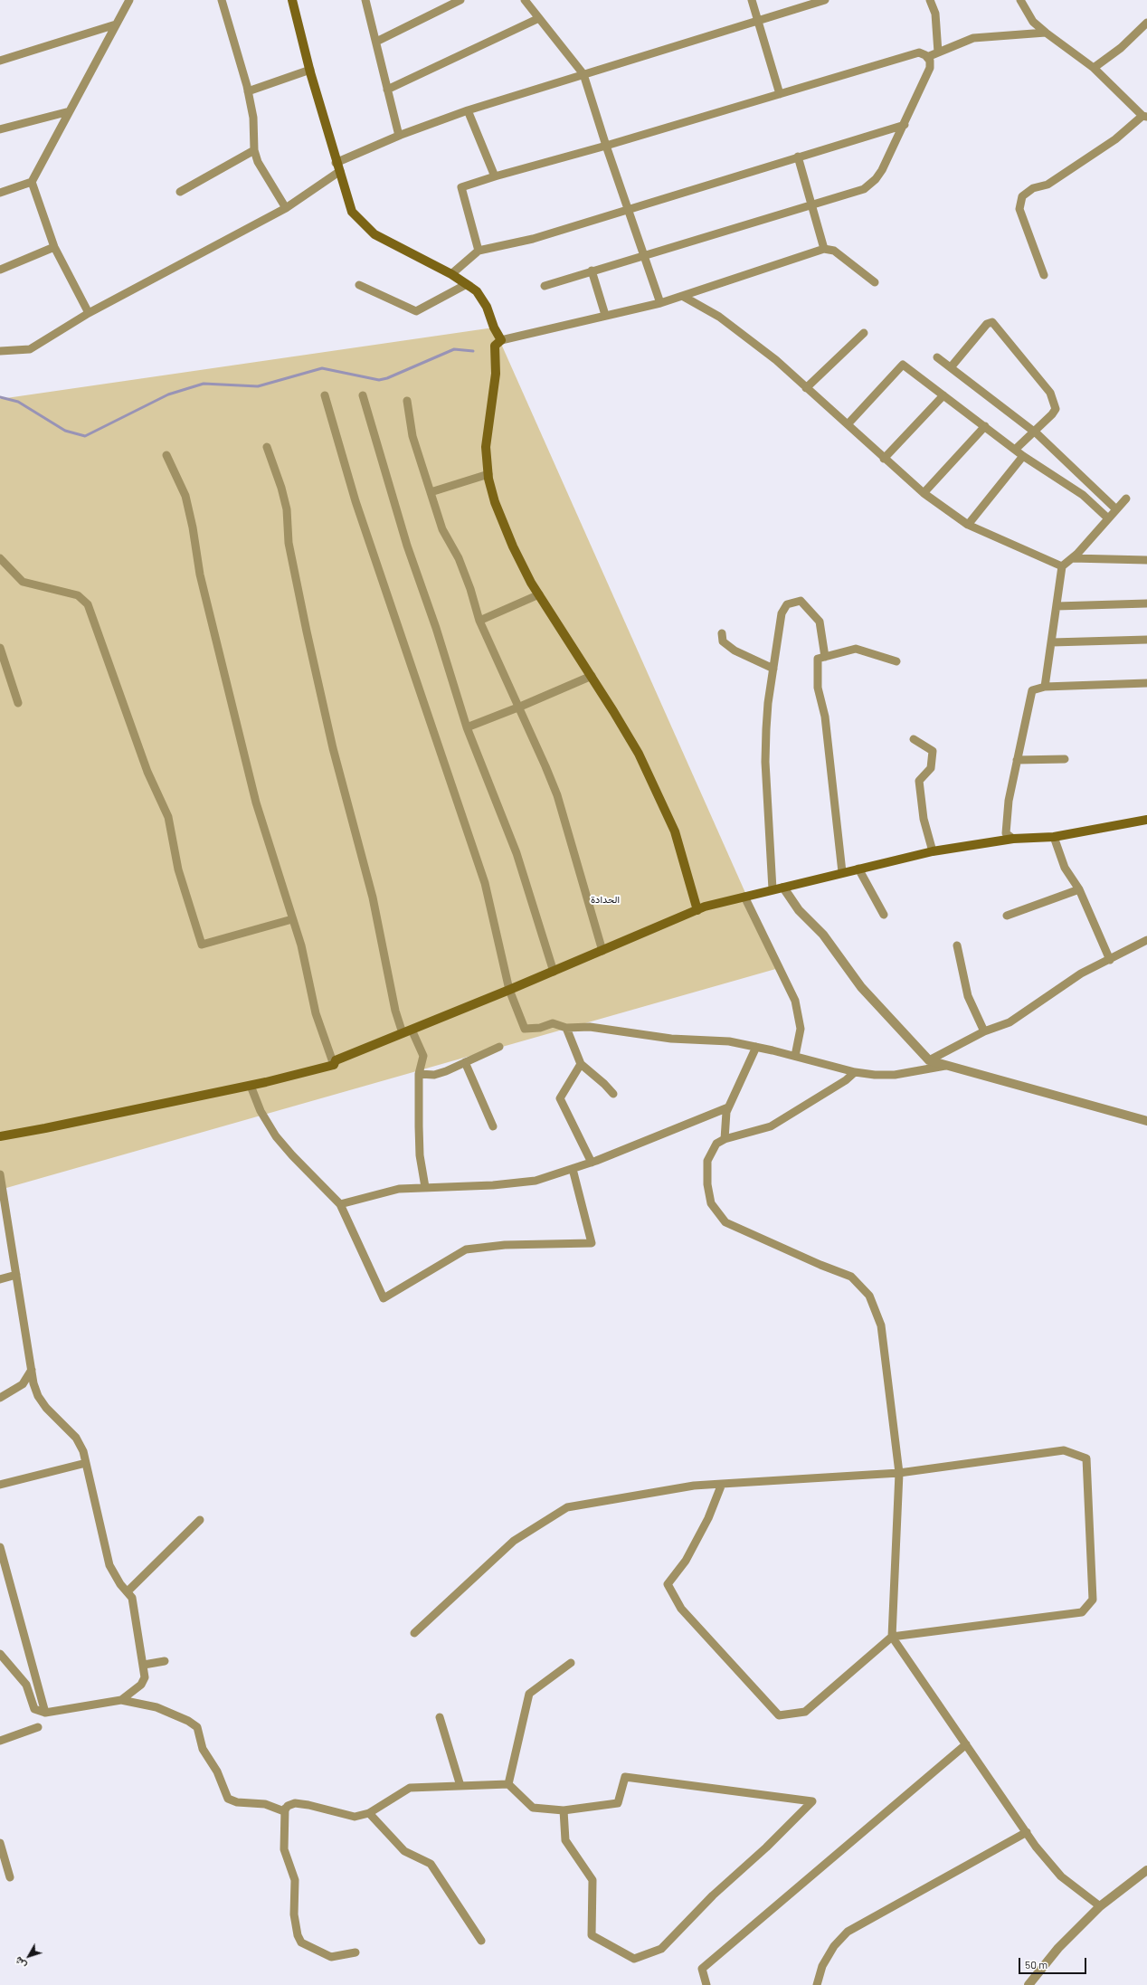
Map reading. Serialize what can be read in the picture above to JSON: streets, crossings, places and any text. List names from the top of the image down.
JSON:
{
  "districts": ["الحدادة"],
  "scale_bar": "50 m",
  "north": "bottom left"
}
